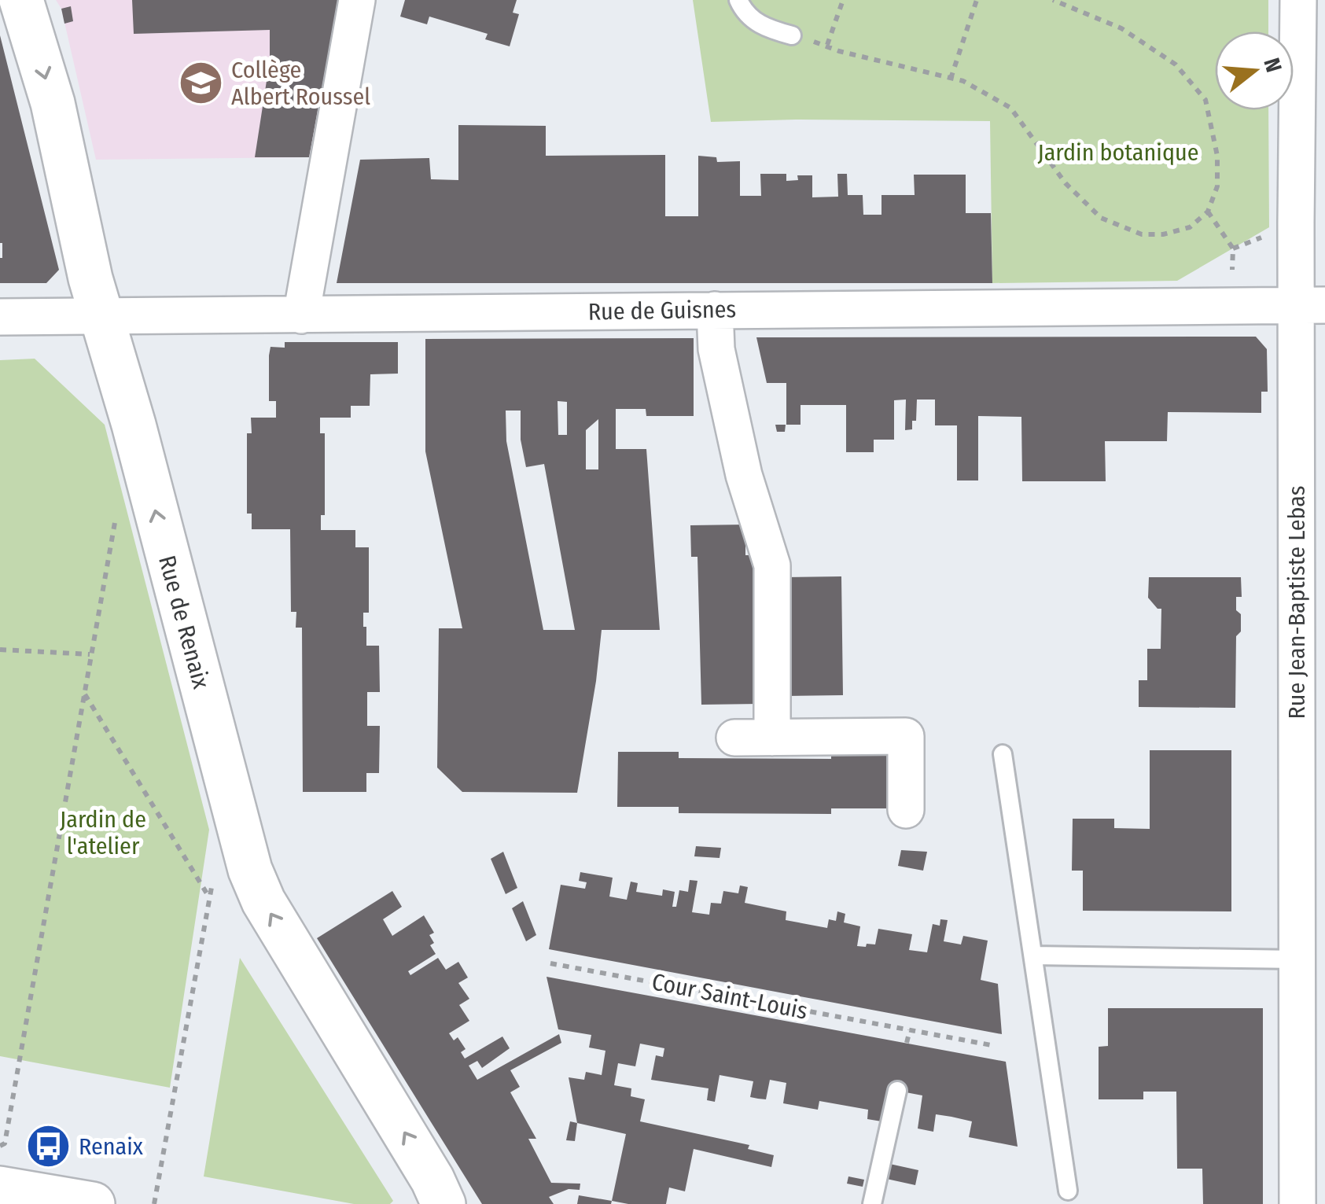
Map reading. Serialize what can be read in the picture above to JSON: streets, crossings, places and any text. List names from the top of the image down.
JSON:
{
  "streets": {
    "street": ["Rue de Guisnes", "Rue Jean-Baptiste Lebas", "Rue de Renaix"],
    "path": ["Cour Saint-Louis"]
  },
  "crossings": [
    ["Rue de Guisnes", "Rue Jean-Baptiste Lebas"],
    ["Rue de Guisnes", "Rue de Renaix"]
  ],
  "parks": ["Jardin botanique", "Jardin de l'atelier"],
  "places": {
    "school or university": ["Collège Albert Roussel"],
    "bus stop": ["Renaix"]
  },
  "north": "right"
}
